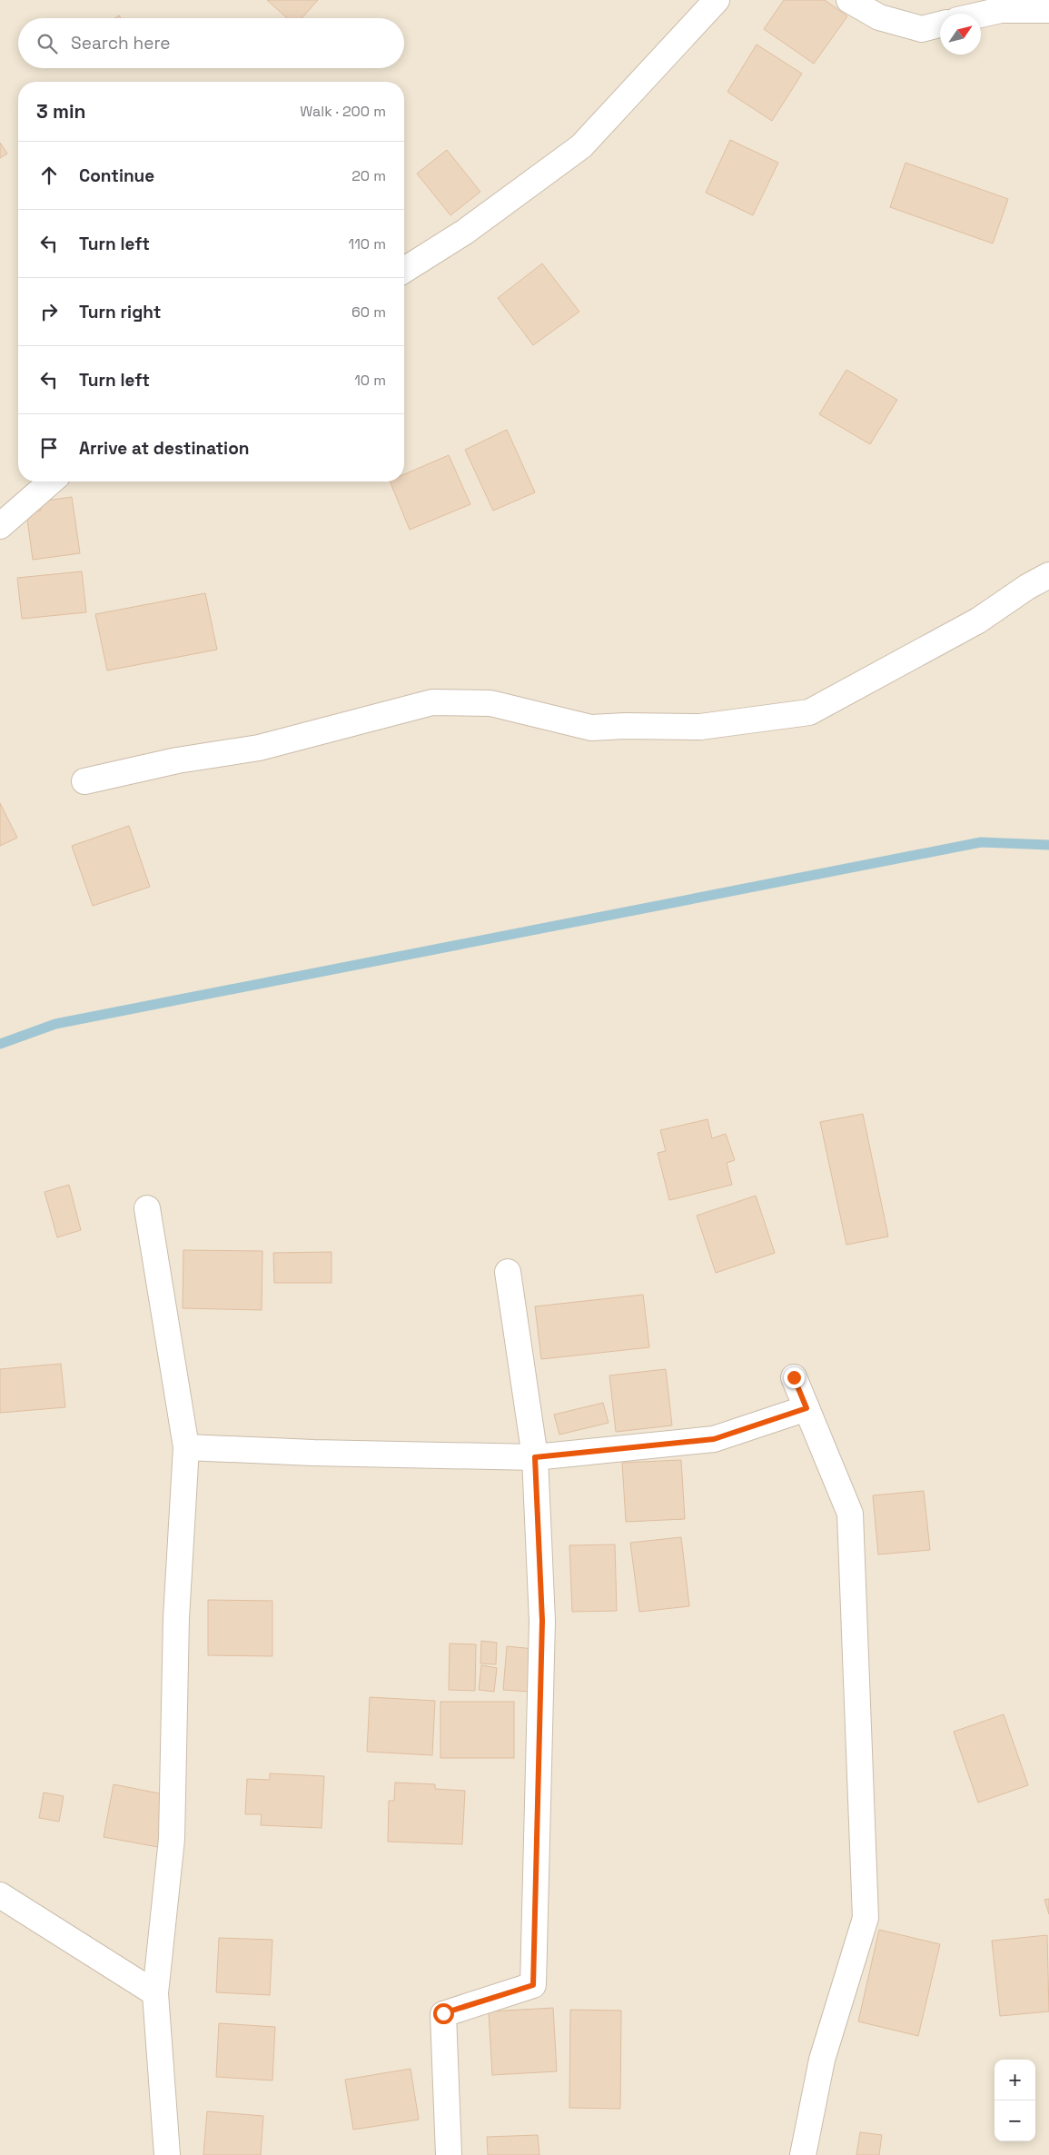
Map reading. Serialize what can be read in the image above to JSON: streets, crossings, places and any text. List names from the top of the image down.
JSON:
{
  "north": "top right",
  "page": {
    "search": "Search here",
    "heading": ["3 min", "Walk · 200 m"],
    "list": [
      ["Continue", "20 m"],
      ["Turn left", "110 m"],
      ["Turn right", "60 m"],
      ["Turn left", "10 m"],
      "Arrive at destination"
    ],
    "map_buttons": ["+", "−"]
  }
}
